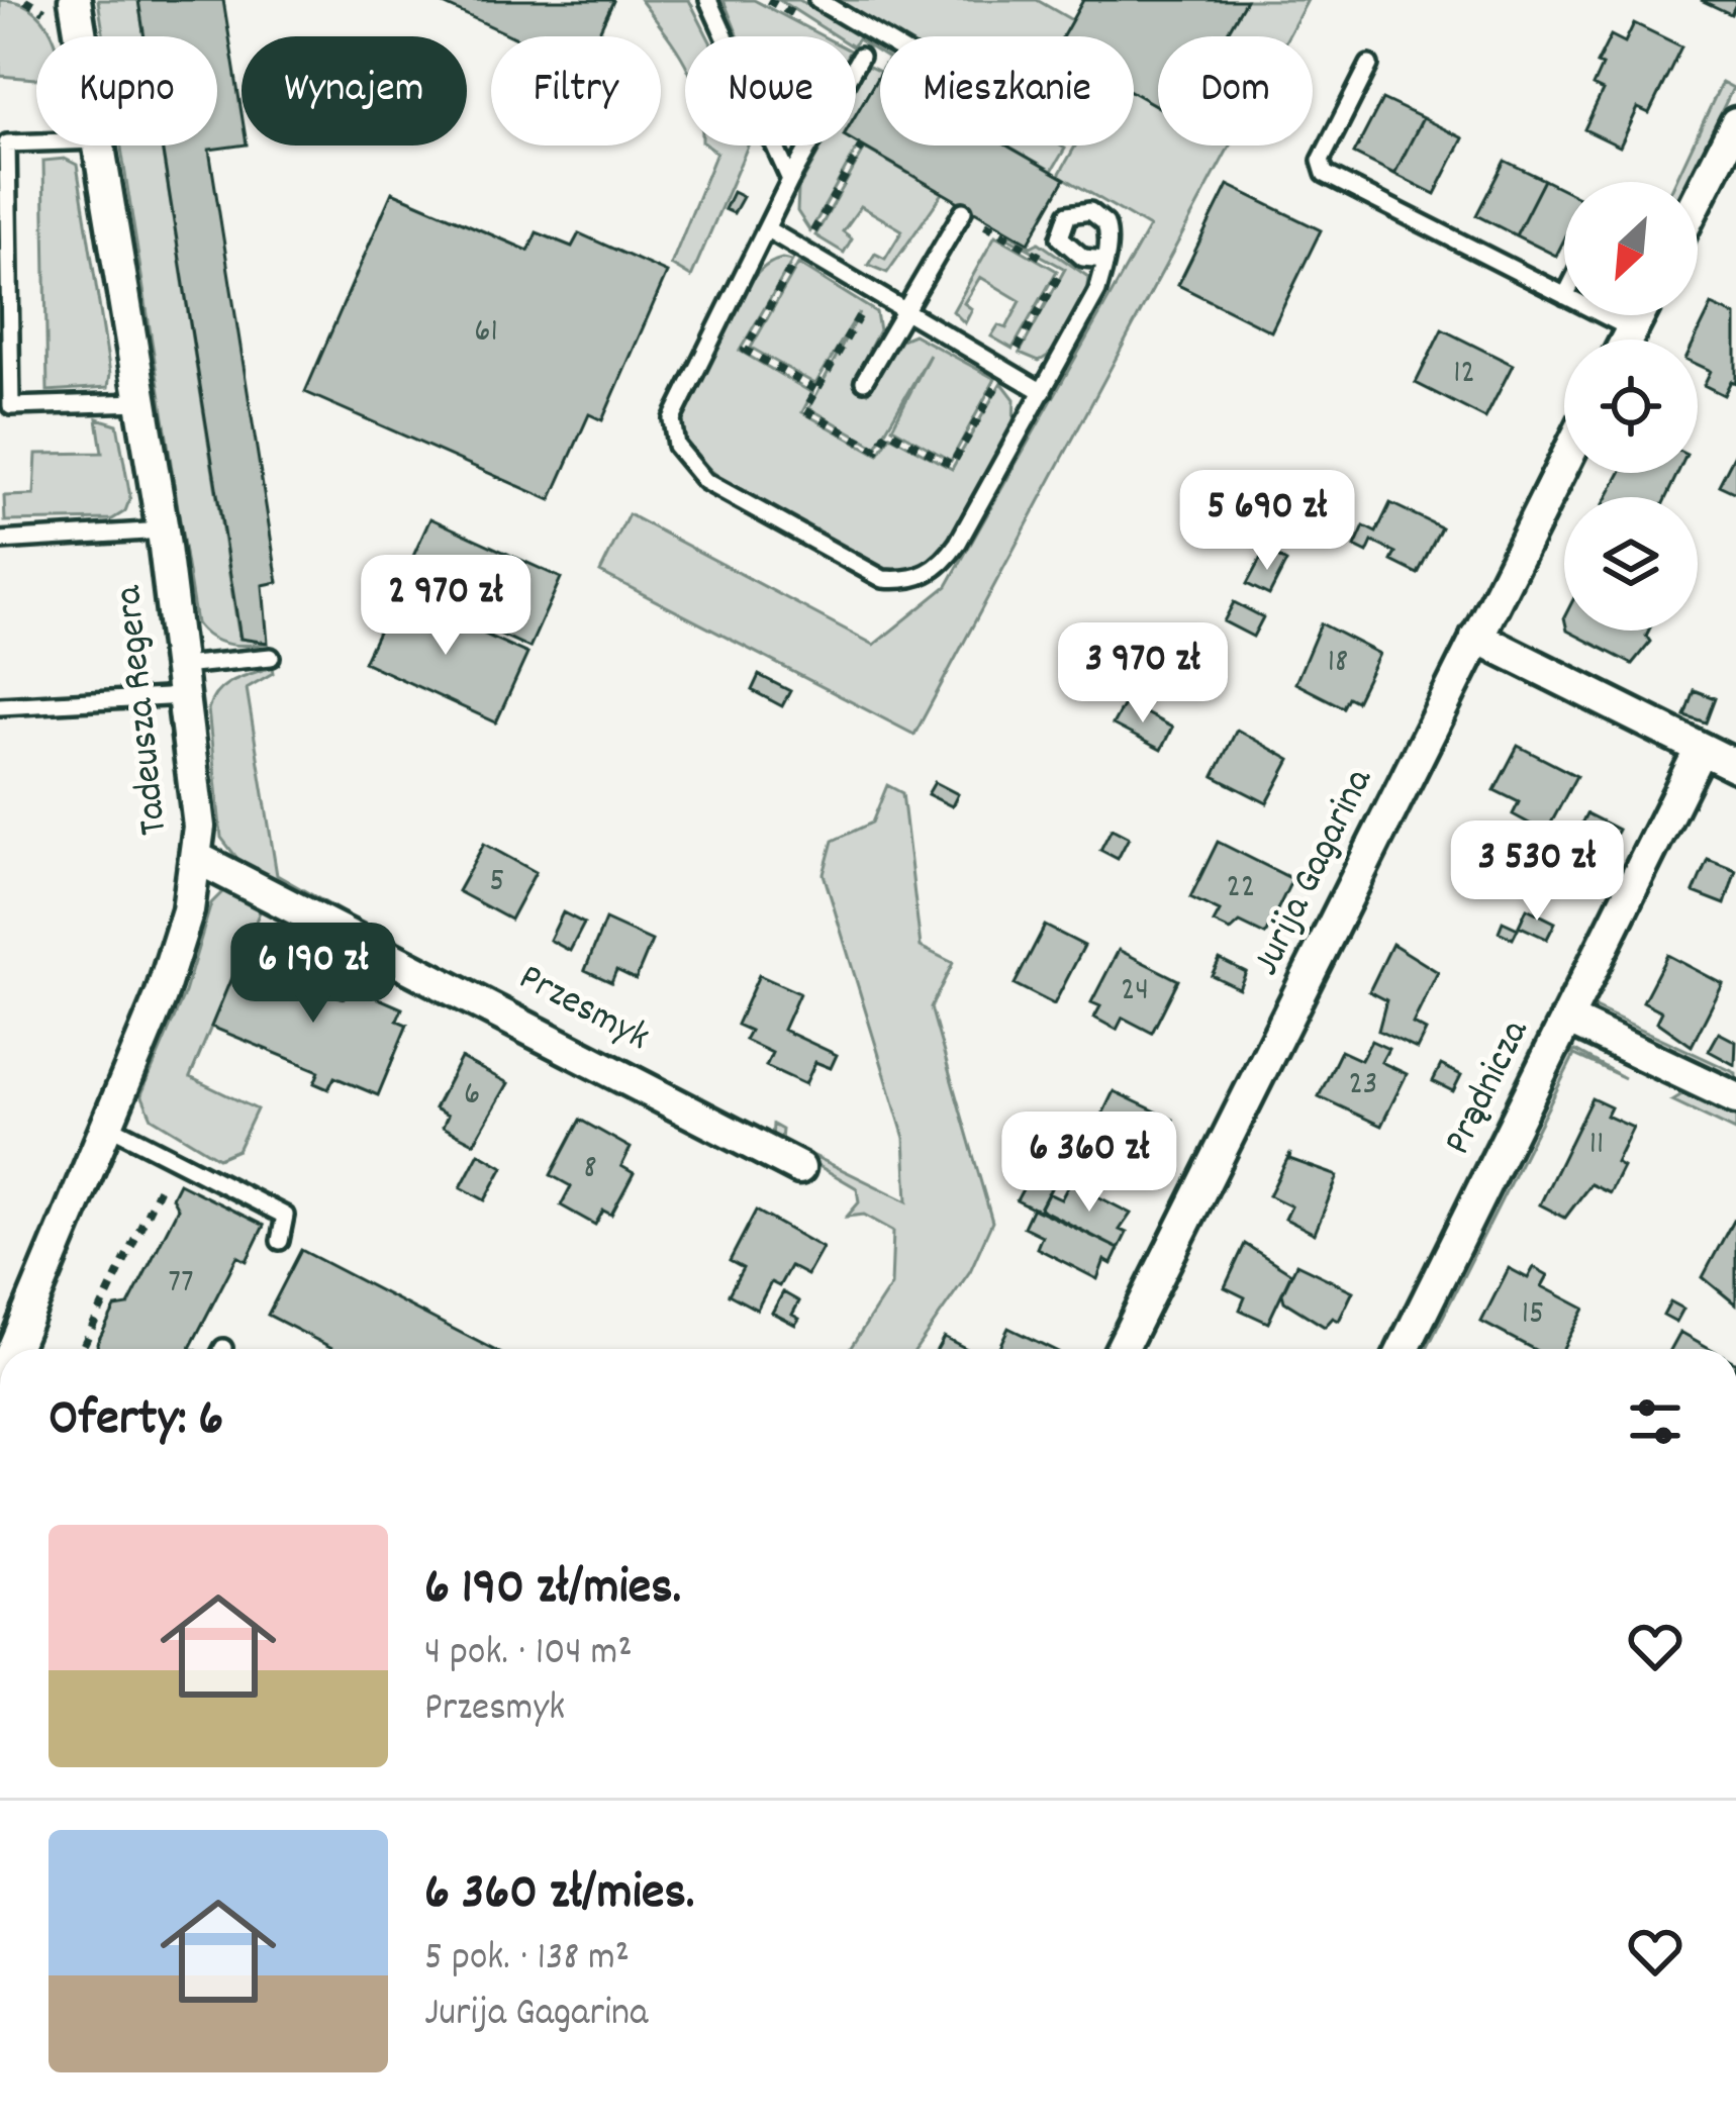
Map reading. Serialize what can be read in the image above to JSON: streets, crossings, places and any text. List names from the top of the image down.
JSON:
{
  "streets": {
    "street": [
      "Tadeusza Regera",
      "Jurija Gagarina",
      "Przesmyk",
      "Prądnicza"
    ]
  },
  "crossings": [
    ["Tadeusza Regera", "Przesmyk"]
  ],
  "house_numbers": [
    "61",
    "12",
    "18",
    "5",
    "22",
    "24",
    "23",
    "6",
    "11",
    "8",
    "77",
    "15"
  ],
  "north": "bottom left",
  "page": {
    "chip": [
      "Kupno",
      "Wynajem",
      "Filtry",
      "Nowe",
      "Mieszkanie",
      "Dom"
    ],
    "price": [
      "5 690 zł",
      "2 970 zł",
      "3 970 zł",
      "3 530 zł",
      "6 190 zł",
      "6 360 zł"
    ],
    "heading": "Oferty: 6",
    "list": [
      {
        "name": "6 190 zł/mies.",
        "note": "4 pok. · 104 m² · Przesmyk"
      },
      {
        "name": "6 360 zł/mies.",
        "note": "5 pok. · 138 m² · Jurija Gagarina"
      }
    ]
  }
}
